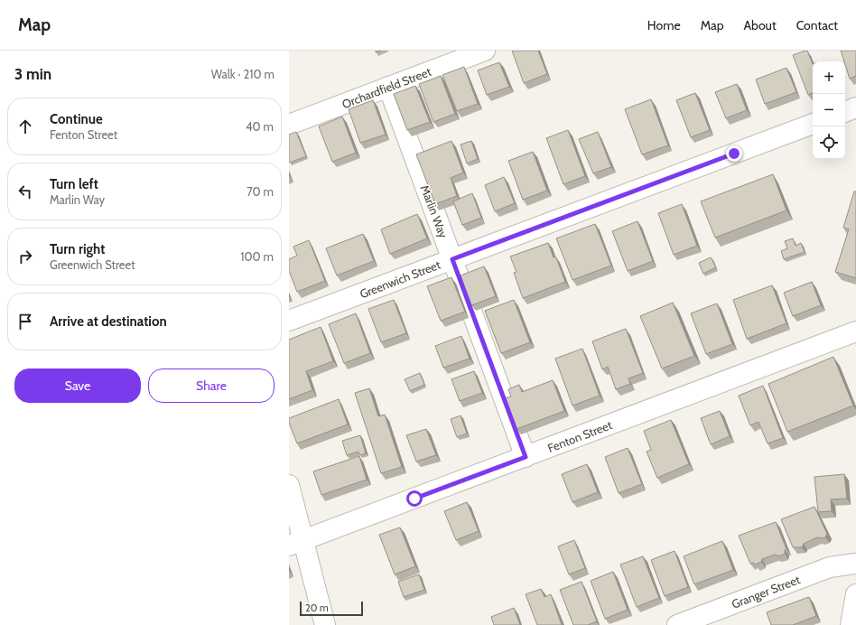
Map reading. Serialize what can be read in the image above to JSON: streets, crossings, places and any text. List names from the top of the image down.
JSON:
{
  "streets": {
    "street": [
      "Orchardfield Street",
      "Marlin Way",
      "Greenwich Street",
      "Fenton Street",
      "Granger Street"
    ]
  },
  "crossings": [
    ["Orchardfield Street", "Marlin Way"],
    ["Marlin Way", "Greenwich Street"],
    ["Marlin Way", "Fenton Street"]
  ],
  "scale_bar": "20 m",
  "page": {
    "header": "Map",
    "nav": [
      "Home",
      "Map",
      "About",
      "Contact"
    ],
    "heading": ["3 min", "Walk · 210 m"],
    "map_buttons": ["+", "−"],
    "list": [
      ["Continue", "Fenton Street", "40 m"],
      ["Turn left", "Marlin Way", "70 m"],
      ["Turn right", "Greenwich Street", "100 m"],
      "Arrive at destination"
    ],
    "buttons": ["Save", "Share"],
    "scale": "20 m"
  }
}
